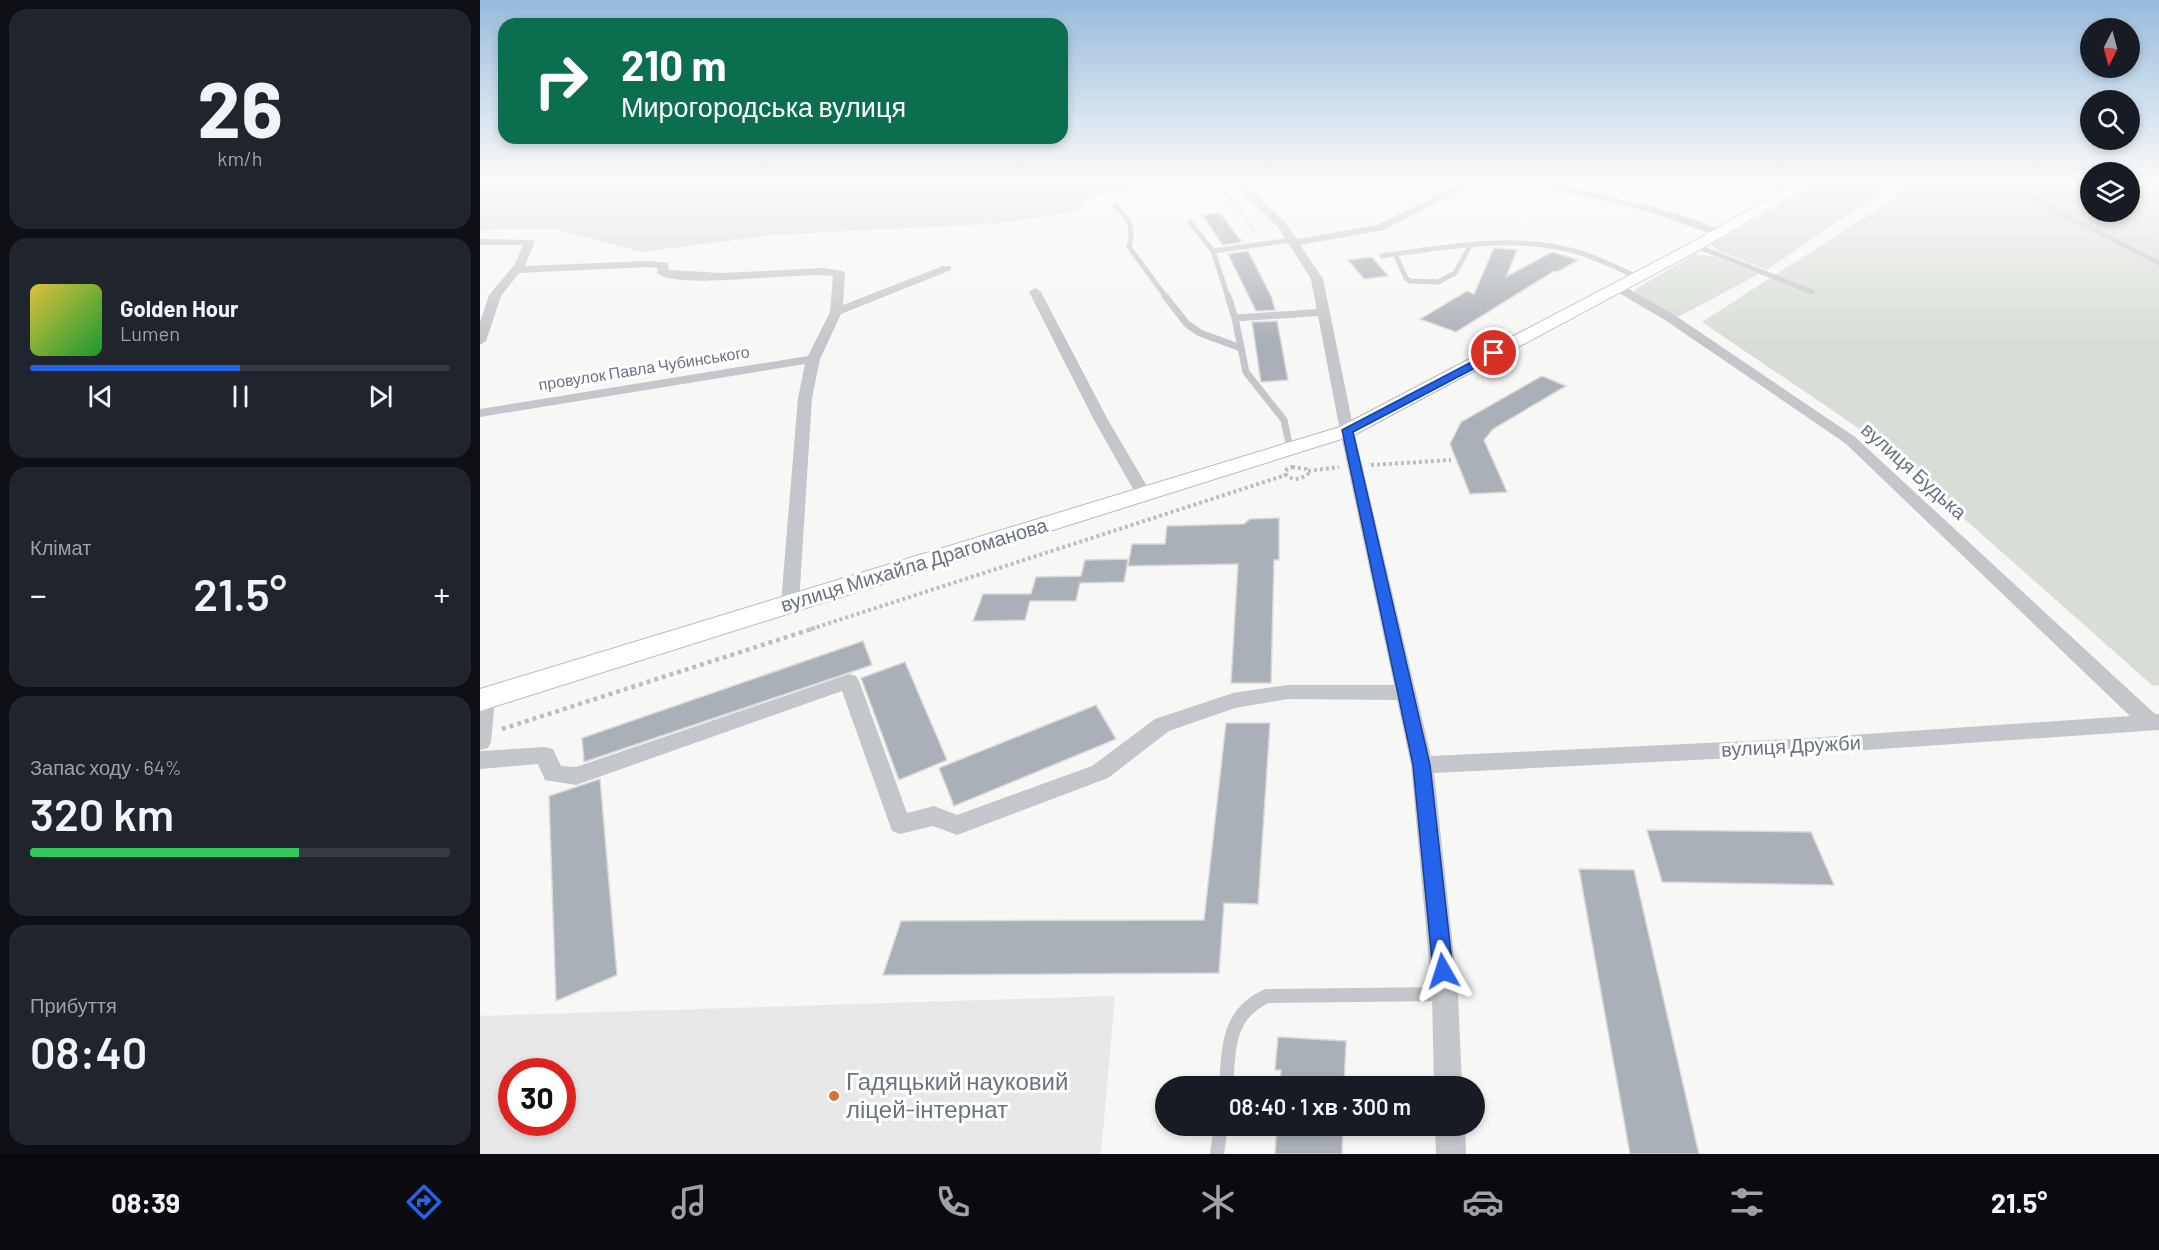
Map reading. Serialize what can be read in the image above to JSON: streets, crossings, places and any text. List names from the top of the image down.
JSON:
{
  "streets": {
    "street": [
      "провулок Павла Чубинського",
      "вулиця Будька",
      "вулиця Михайла Драгоманова",
      "вулиця Дружби"
    ]
  },
  "crossings": [
    ["вулиця Будька", "вулиця Михайла Драгоманова"],
    ["вулиця Будька", "вулиця Дружби"]
  ],
  "places": ["Гадяцький науковий ліцей-інтернат"],
  "north": "bottom",
  "page": {
    "tile": [
      ["26", "km/h"],
      "Клімат",
      ["Запас ходу · 64%", "320 km"],
      ["Прибуття", "08:40"]
    ],
    "turn": ["210 m", "Мирогородська вулиця"],
    "song": ["Golden Hour", "Lumen"],
    "heat": ["−", "21.5°", "+"],
    "limit": "30",
    "trip": "08:40 · 1 хв · 300 m",
    "tabs": ["08:39", "21.5°"]
  }
}
